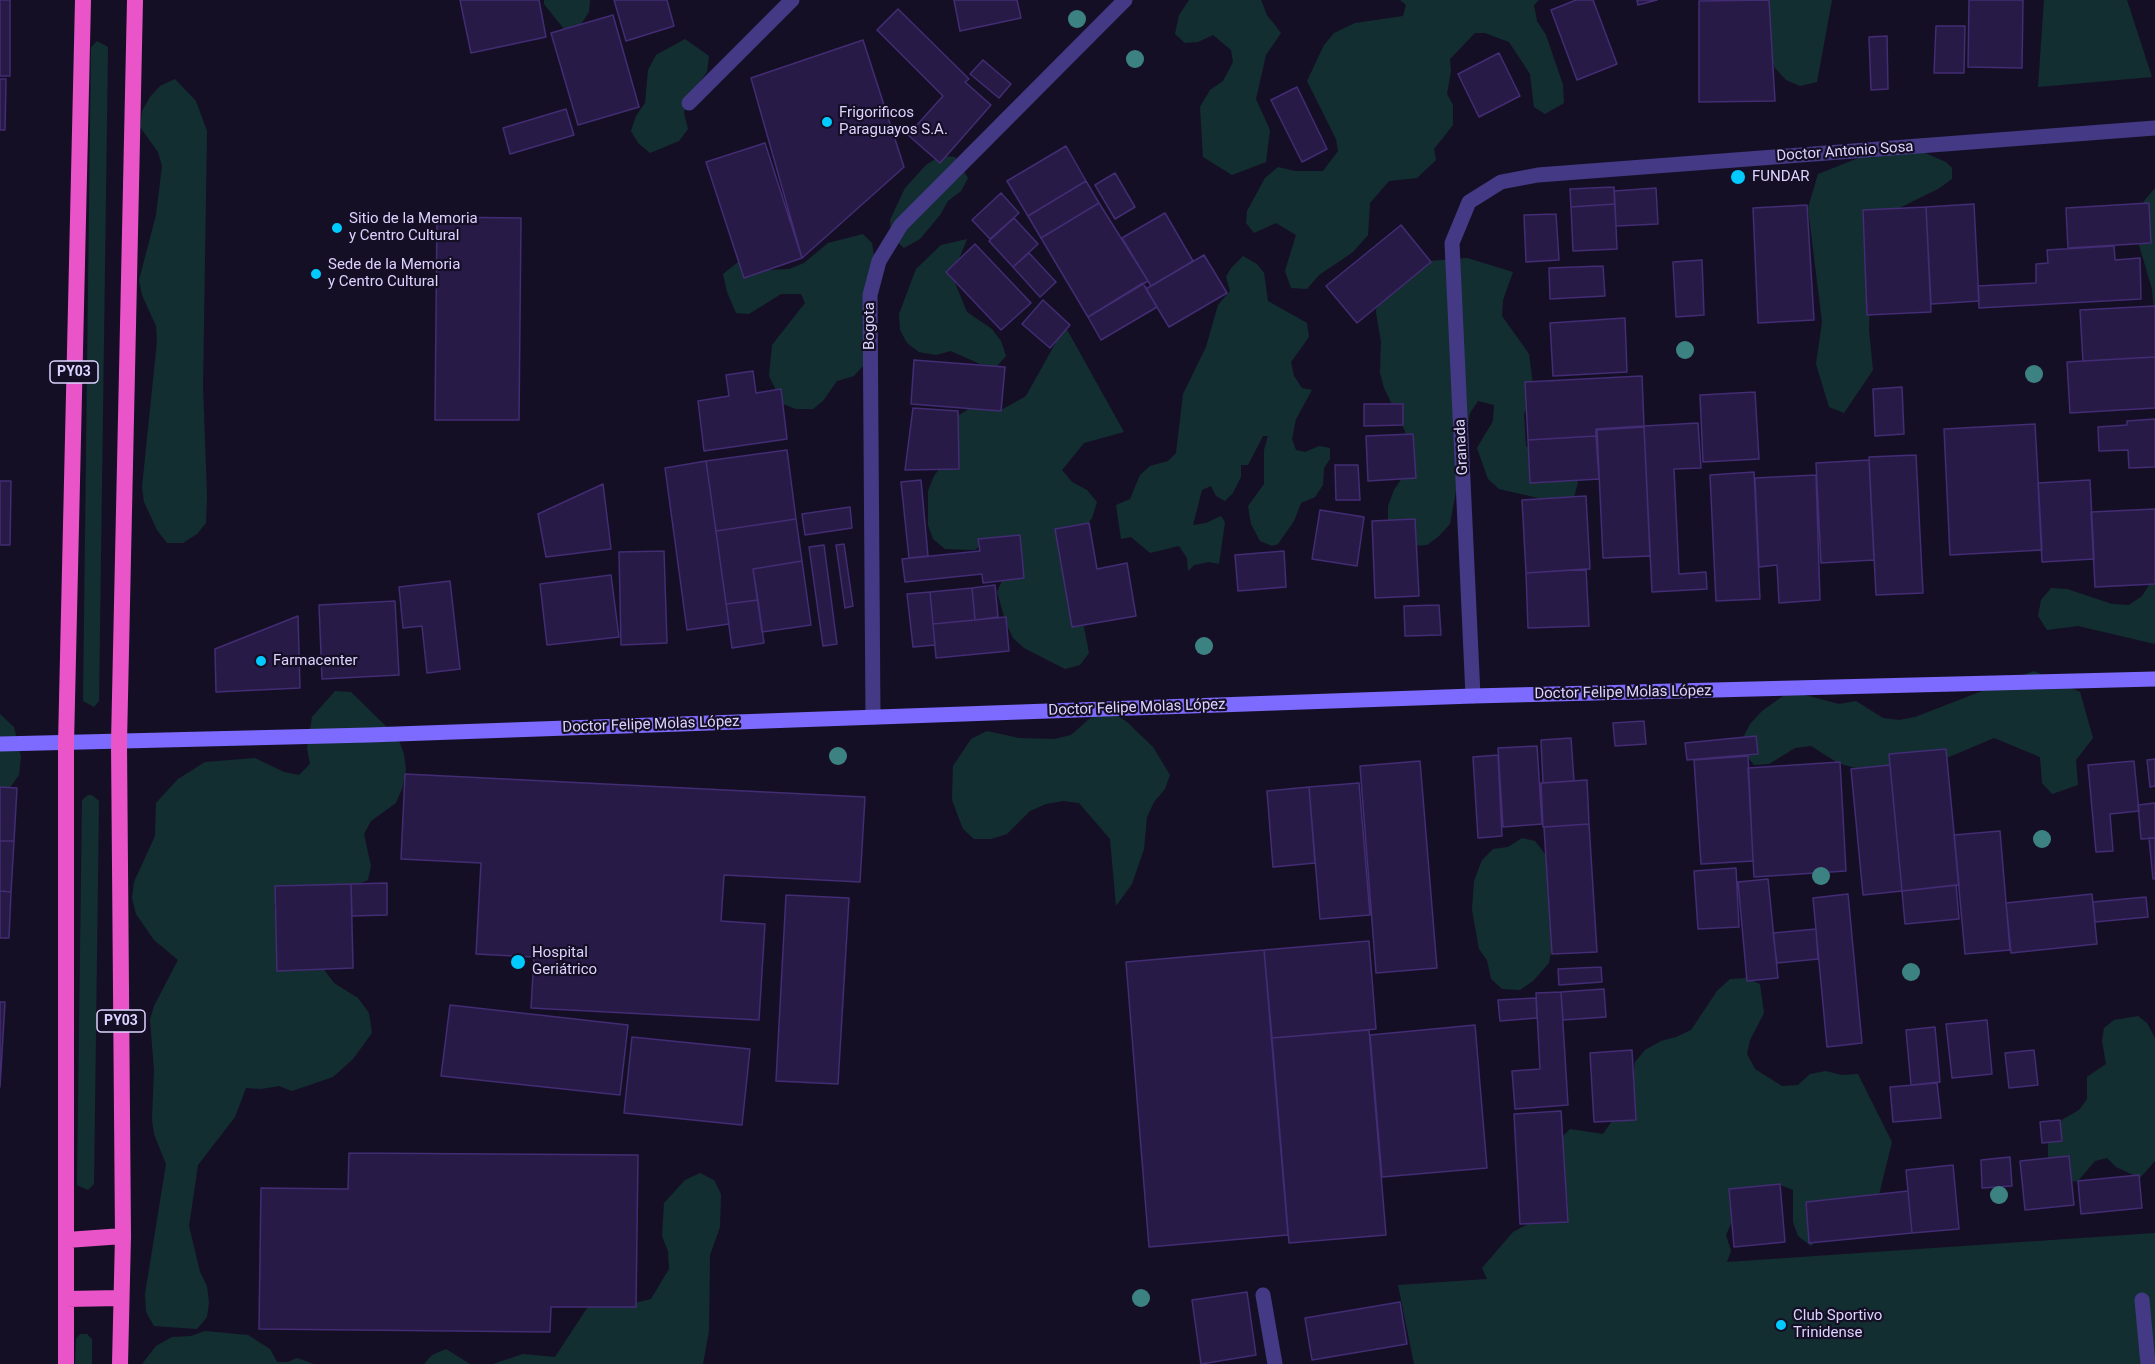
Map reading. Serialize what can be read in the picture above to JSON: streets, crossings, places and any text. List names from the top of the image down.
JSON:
{
  "streets": {
    "highway": ["PY03"],
    "main road": ["Doctor Felipe Molas López"],
    "street": ["Doctor Antonio Sosa", "Bogota", "Granada"]
  },
  "crossings": [
    ["Doctor Antonio Sosa", "Granada"],
    ["Bogota", "Doctor Felipe Molas López"],
    ["PY03", "Doctor Felipe Molas López"],
    ["Granada", "Doctor Felipe Molas López"]
  ],
  "places": [
    "Frigorificos Paraguayos S.A.",
    "FUNDAR",
    "Sitio de la Memoria y Centro Cultural",
    "Sede de la Memoria y Centro Cultural",
    "Farmacenter",
    "Hospital Geriátrico",
    "Club Sportivo Trinidense"
  ]
}
